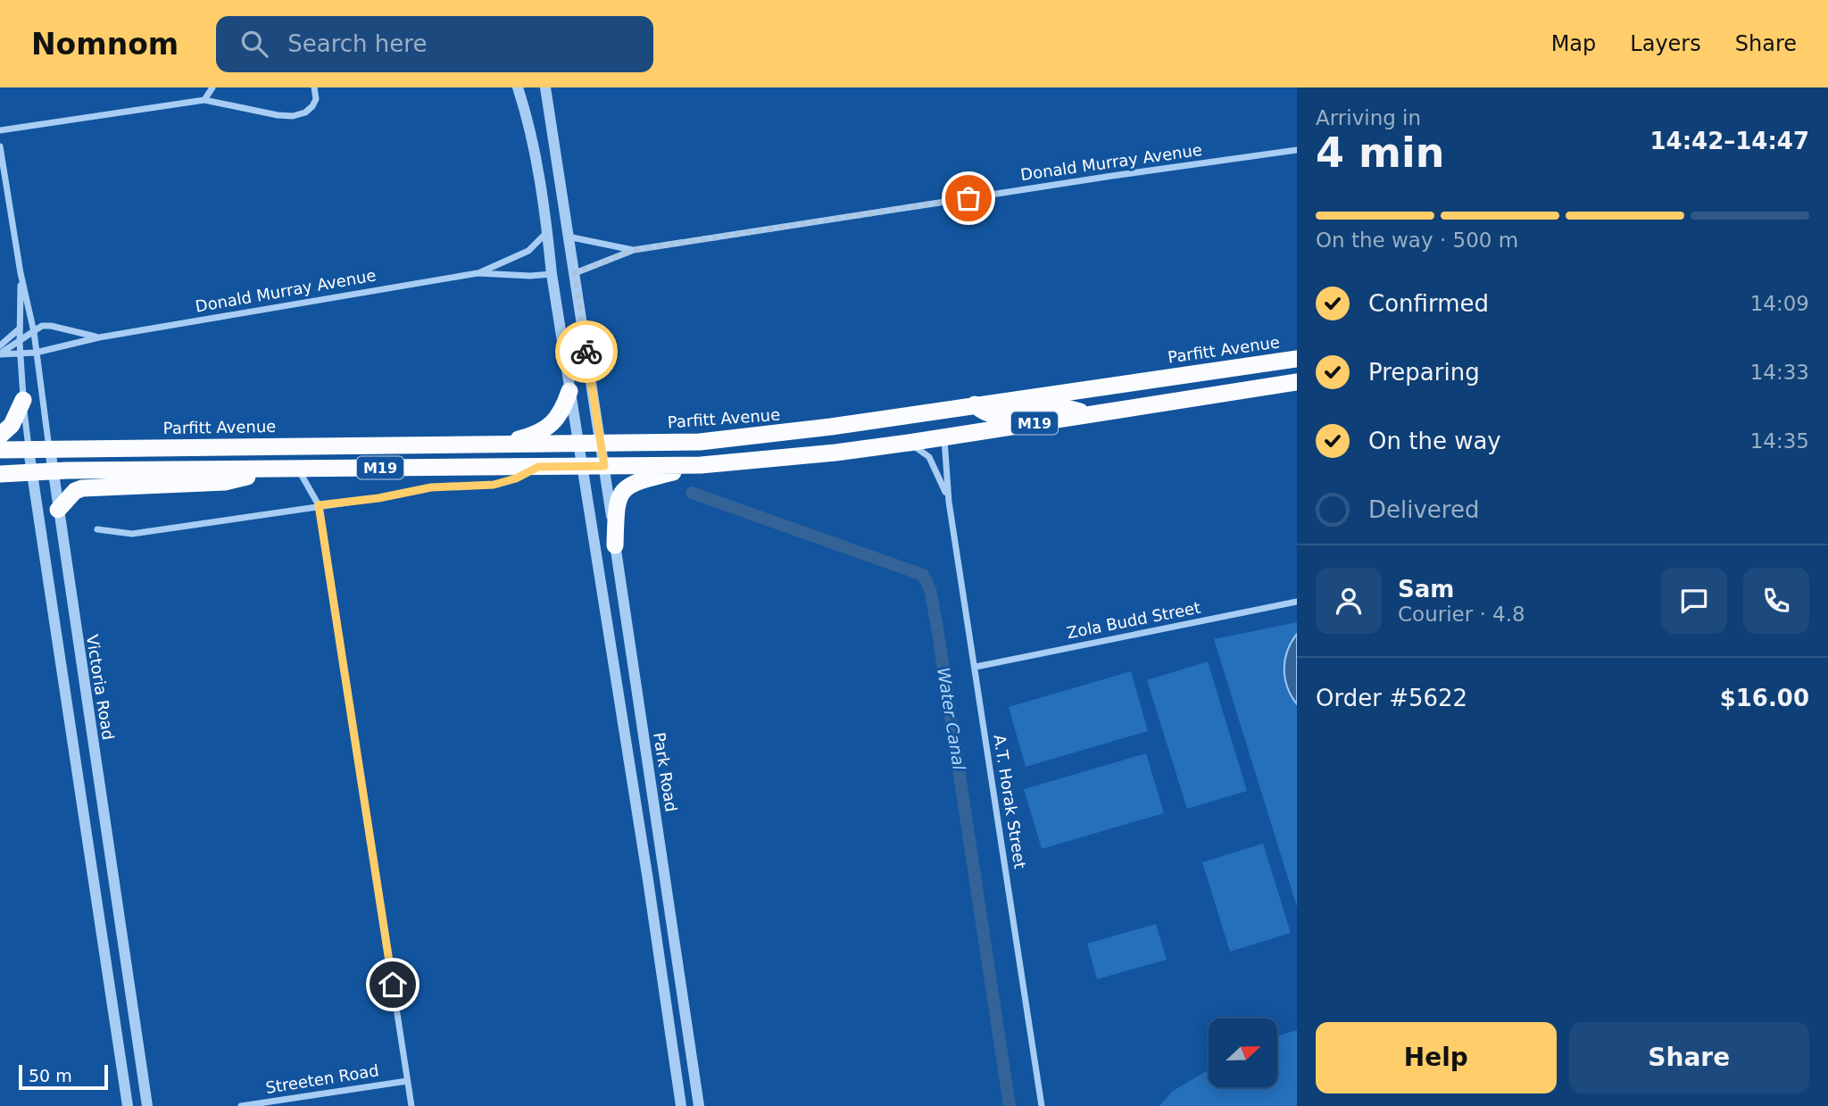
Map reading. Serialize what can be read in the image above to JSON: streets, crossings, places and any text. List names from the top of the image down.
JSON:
{
  "streets": {
    "highway": ["Parfitt Avenue", "M19"],
    "street": [
      "Donald Murray Avenue",
      "Zola Budd Street",
      "Victoria Road",
      "Park Road",
      "A.T. Horak Street",
      "Streeten Road"
    ]
  },
  "crossings": [
    ["Donald Murray Avenue", "Victoria Road"],
    ["Donald Murray Avenue", "Park Road"],
    ["Parfitt Avenue", "M19"],
    ["Parfitt Avenue", "Victoria Road"],
    ["Parfitt Avenue", "Park Road"],
    ["M19", "Victoria Road"],
    ["M19", "Park Road"],
    ["M19", "A.T. Horak Street"],
    ["Zola Budd Street", "A.T. Horak Street"]
  ],
  "water": ["Water Canal"],
  "scale_bar": "50 m",
  "north": "right",
  "page": {
    "header": "Nomnom",
    "search": "Search here",
    "nav": ["Map", "Layers", "Share"],
    "heading": ["4 min", "Arriving in", "14:42–14:47"],
    "panel": [
      "Sam",
      "Courier · 4.8",
      "Order #5622",
      "$16.00"
    ],
    "bar": "On the way · 500 m",
    "list": [
      ["Confirmed", "14:09"],
      ["Preparing", "14:33"],
      ["On the way", "14:35"],
      "Delivered"
    ],
    "buttons": ["Help", "Share"],
    "scale": "50 m"
  }
}
